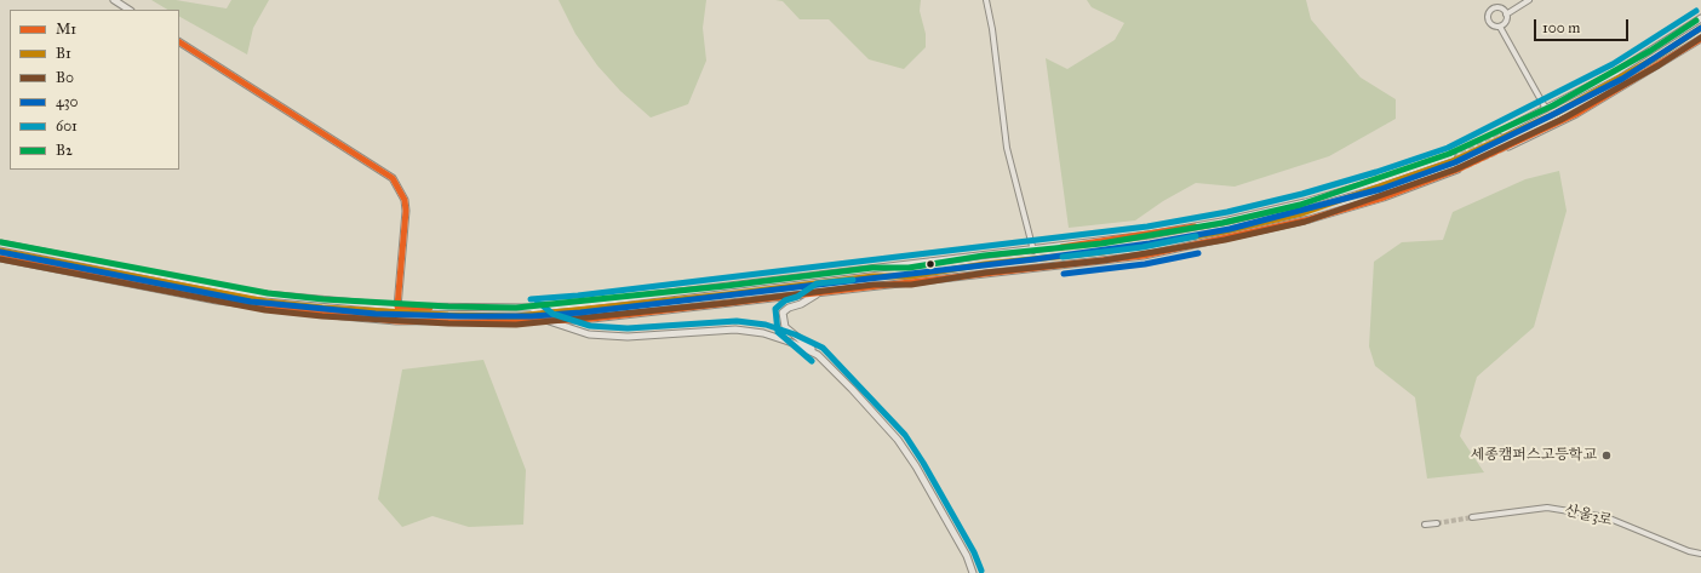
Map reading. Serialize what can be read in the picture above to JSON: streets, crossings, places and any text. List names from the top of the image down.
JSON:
{
  "streets": {
    "street": ["산울3로"]
  },
  "places": ["세종캠퍼스고등학교"],
  "lines": [
    "transit line 601",
    "transit line B2",
    "transit line B1",
    "transit line 430",
    "transit line B0",
    "transit line M1"
  ],
  "legend": [
    "M1",
    "B1",
    "B0",
    "430",
    "601",
    "B2"
  ],
  "scale_bar": "100 m"
}
